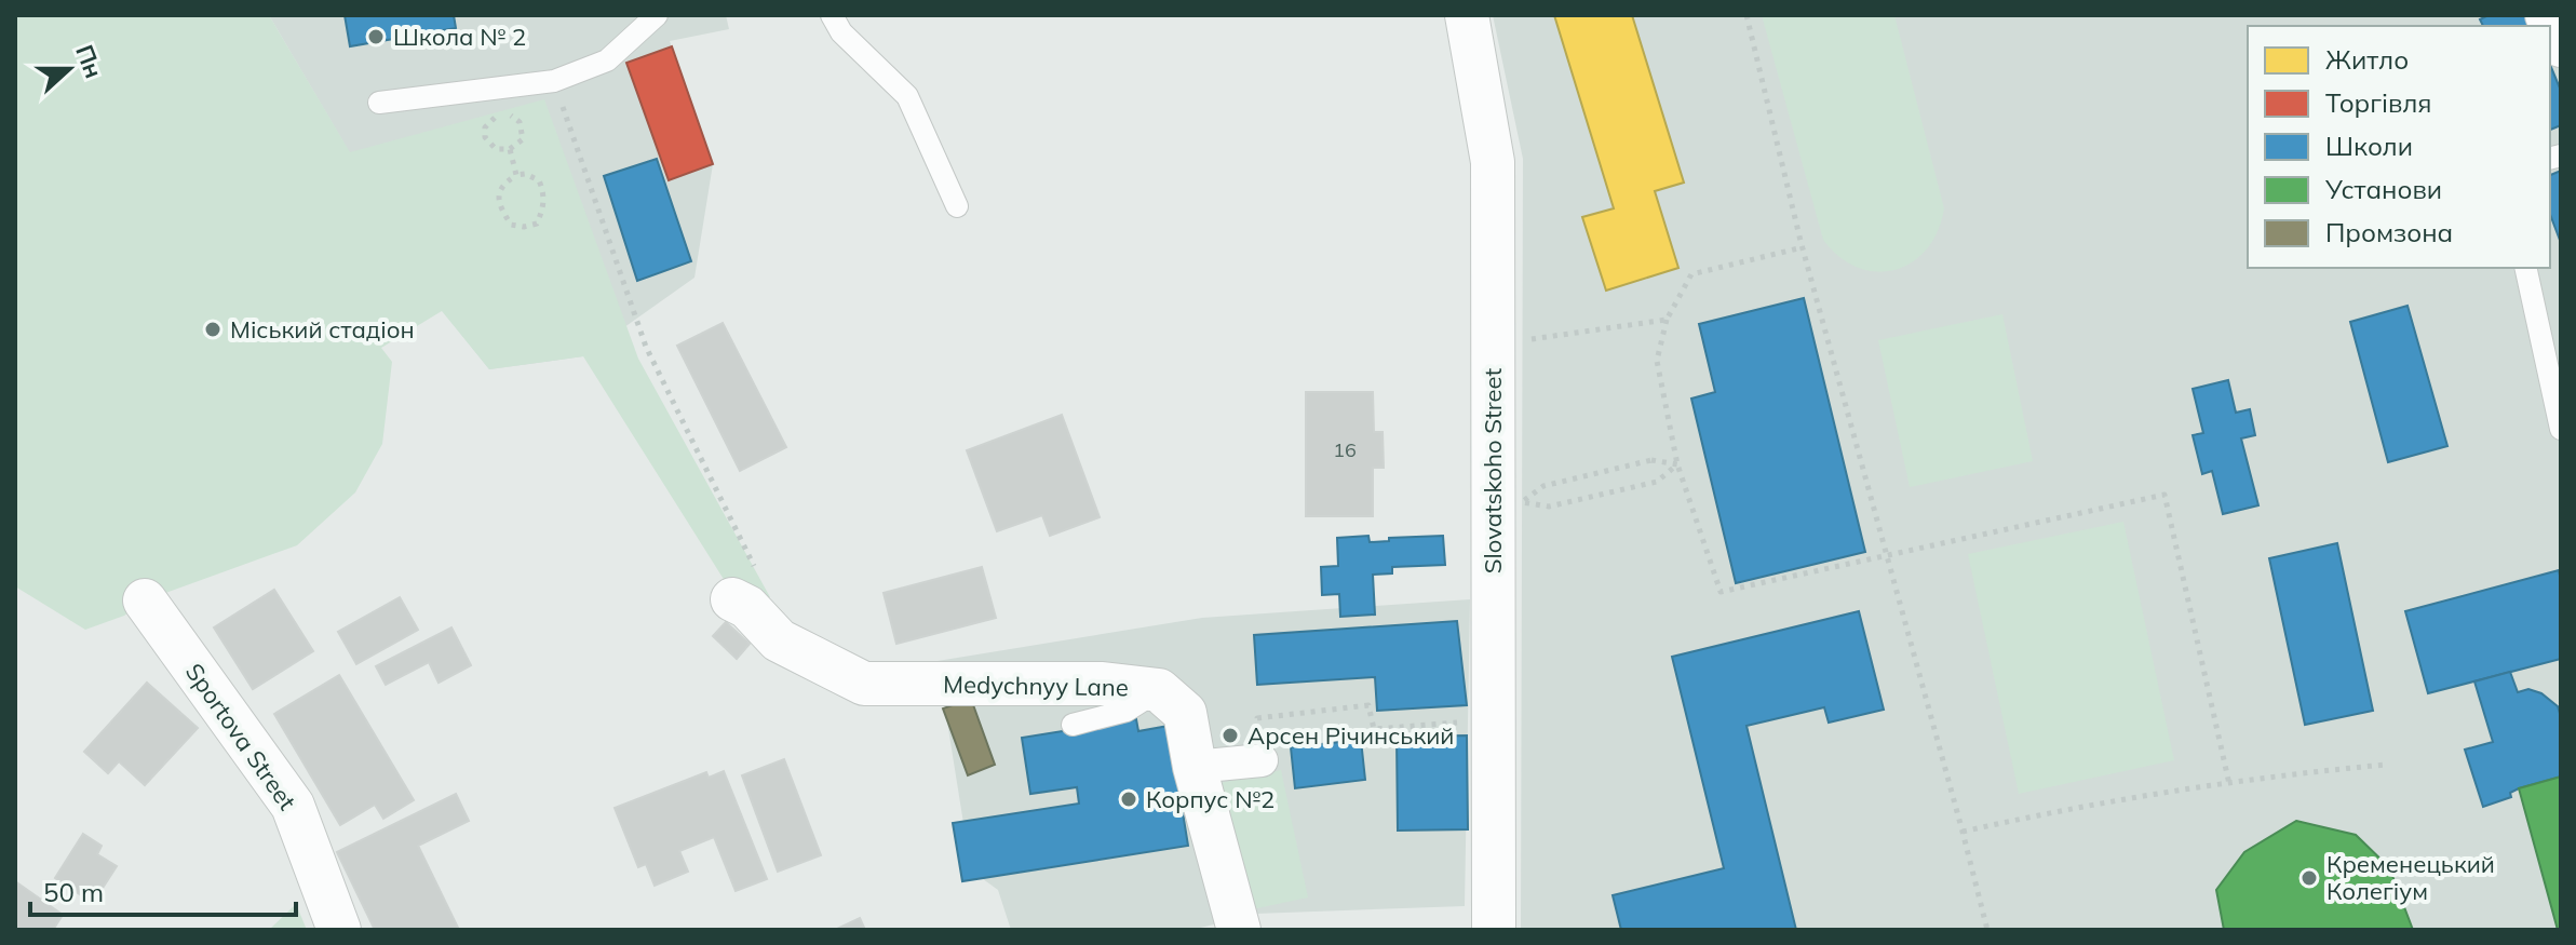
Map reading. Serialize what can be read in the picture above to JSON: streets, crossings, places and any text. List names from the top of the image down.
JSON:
{
  "streets": {
    "street": ["Slovatskoho Street", "Medychnyy Lane", "Sportova Street"]
  },
  "places": [
    "Школа № 2",
    "Міський стадіон",
    "Арсен Річинський",
    "Корпус №2",
    "Кременецький Колегіум"
  ],
  "house_numbers": ["16"],
  "legend": [
    "Житло",
    "Торгівля",
    "Школи",
    "Установи",
    "Промзона"
  ],
  "scale_bar": "50 m",
  "north": "right"
}
